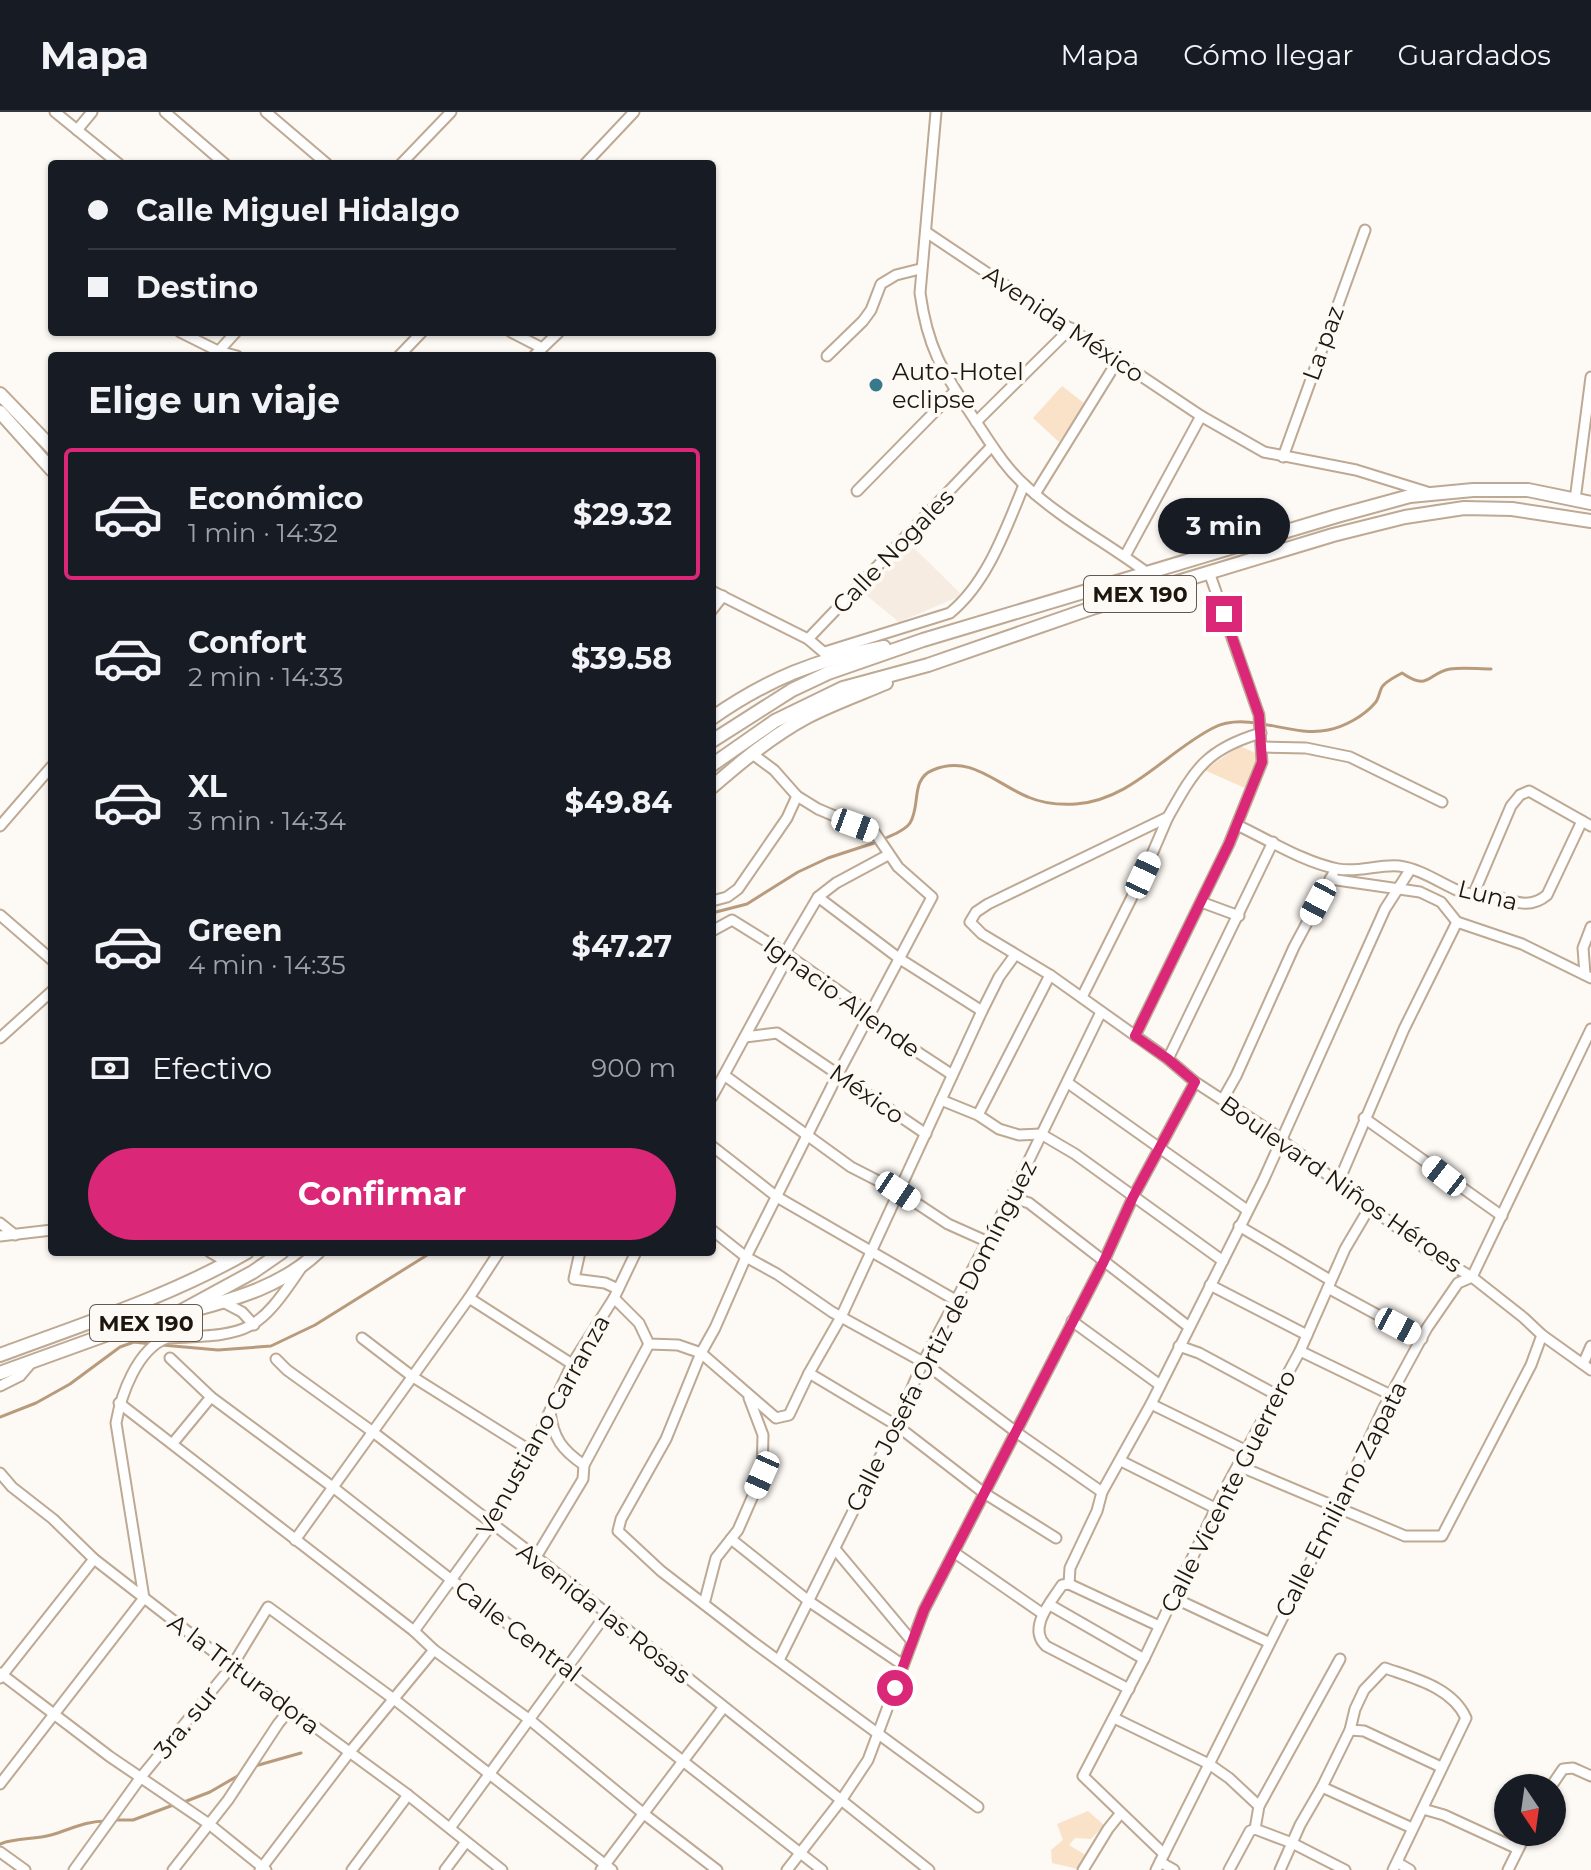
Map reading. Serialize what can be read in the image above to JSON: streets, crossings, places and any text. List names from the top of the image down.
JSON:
{
  "streets": {
    "main road": ["MEX 190"],
    "street": [
      "Avenida México",
      "La paz",
      "Calle Nogales",
      "Luna",
      "Ignacio Allende",
      "México",
      "Boulevard Niños Héroes",
      "Calle Josefa Ortiz de Domínguez",
      "Venustiano Carranza",
      "Calle Vicente Guerrero",
      "Calle Emiliano Zapata",
      "Avenida las Rosas",
      "Calle Central",
      "A la Trituradora",
      "3ra. sur"
    ]
  },
  "crossings": [
    ["Avenida México", "La paz"],
    ["Avenida México", "MEX 190"],
    ["Ignacio Allende", "México"],
    ["México", "Boulevard Niños Héroes"],
    ["Boulevard Niños Héroes", "Calle Josefa Ortiz de Domínguez"],
    ["Boulevard Niños Héroes", "Calle Vicente Guerrero"],
    ["Boulevard Niños Héroes", "Calle Emiliano Zapata"],
    ["Venustiano Carranza", "Avenida las Rosas"],
    ["Venustiano Carranza", "Calle Central"],
    ["A la Trituradora", "3ra. sur"]
  ],
  "places": ["Auto-Hotel eclipse"],
  "north": "bottom",
  "page": {
    "header": "Mapa",
    "nav": ["Mapa", "Cómo llegar", "Guardados"],
    "banner": ["Calle Miguel Hidalgo", "Destino"],
    "heading": "Elige un viaje",
    "list": [
      {
        "name": "Económico",
        "note": "1 min · 14:32",
        "value": "$29.32"
      },
      {
        "name": "Confort",
        "note": "2 min · 14:33",
        "value": "$39.58"
      },
      {
        "name": "XL",
        "note": "3 min · 14:34",
        "value": "$49.84"
      },
      {
        "name": "Green",
        "note": "4 min · 14:35",
        "value": "$47.27"
      }
    ],
    "bubble": "3 min",
    "pay": ["Efectivo", "900 m"],
    "buttons": "Confirmar"
  }
}
